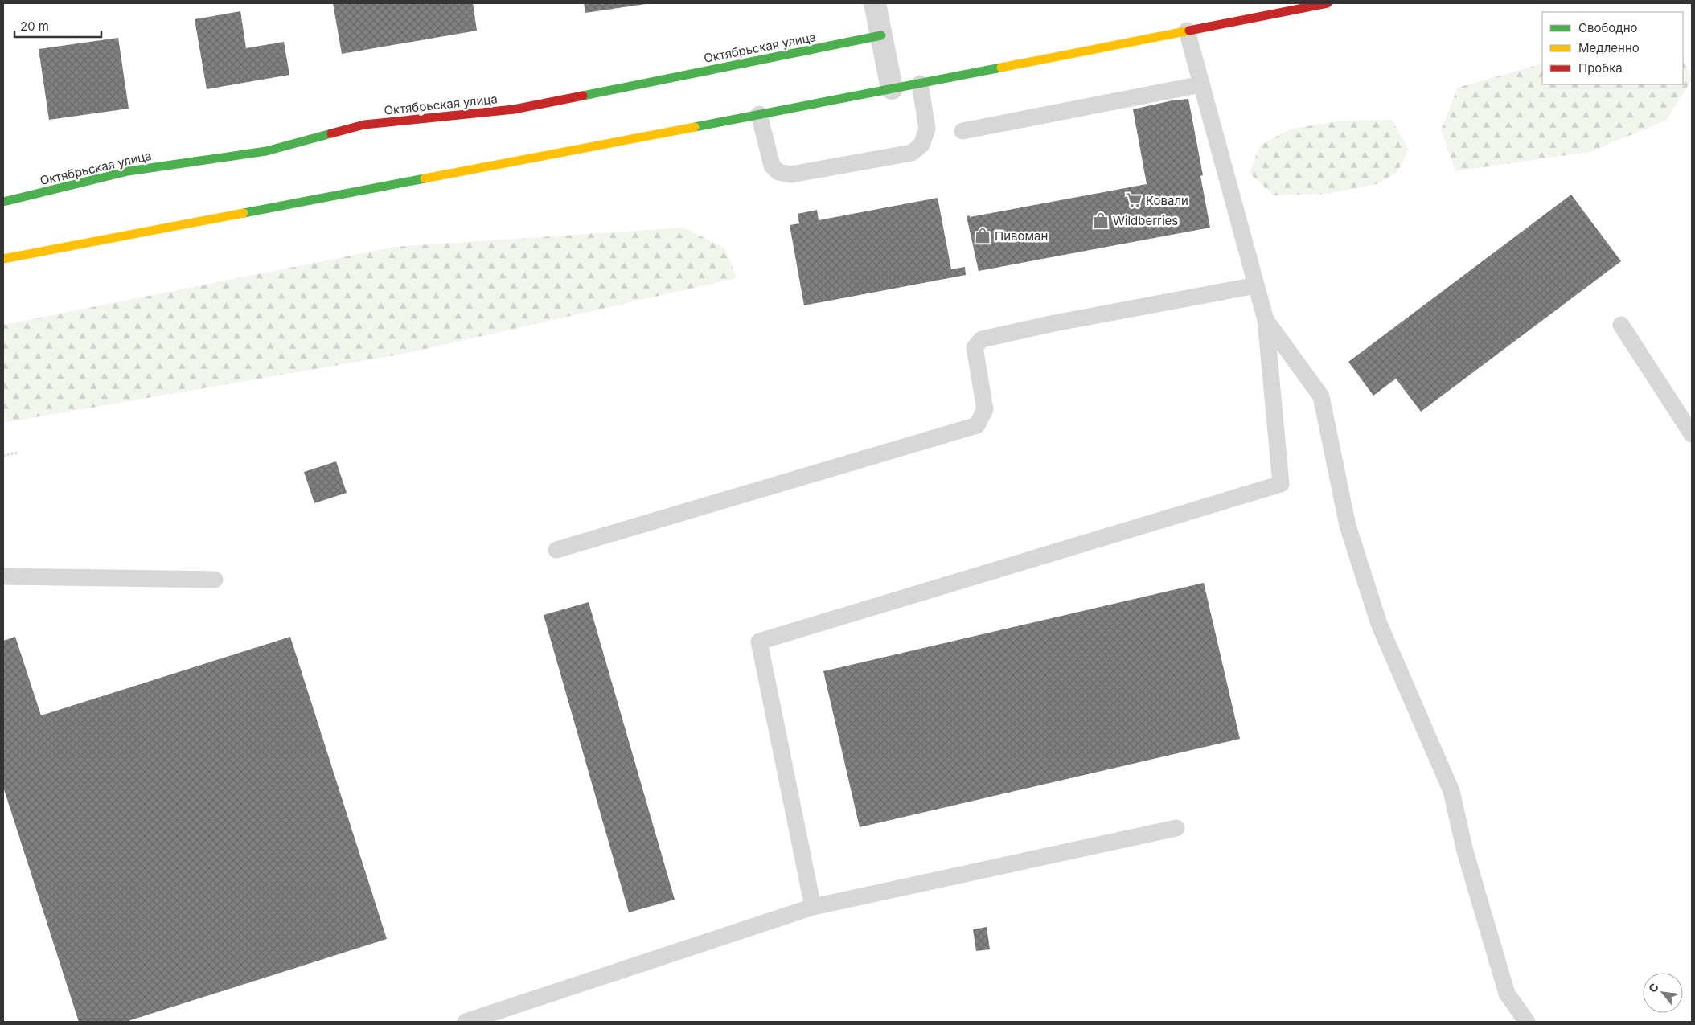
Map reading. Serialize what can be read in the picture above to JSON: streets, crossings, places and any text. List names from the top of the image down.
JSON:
{
  "streets": {
    "main road": ["Октябрьская улица"]
  },
  "places": {
    "supermarket": ["Ковали"],
    "shop": ["Wildberries", "Пивоман"]
  },
  "legend": ["Свободно", "Медленно", "Пробка"],
  "scale_bar": "20 m",
  "north": "top left"
}
